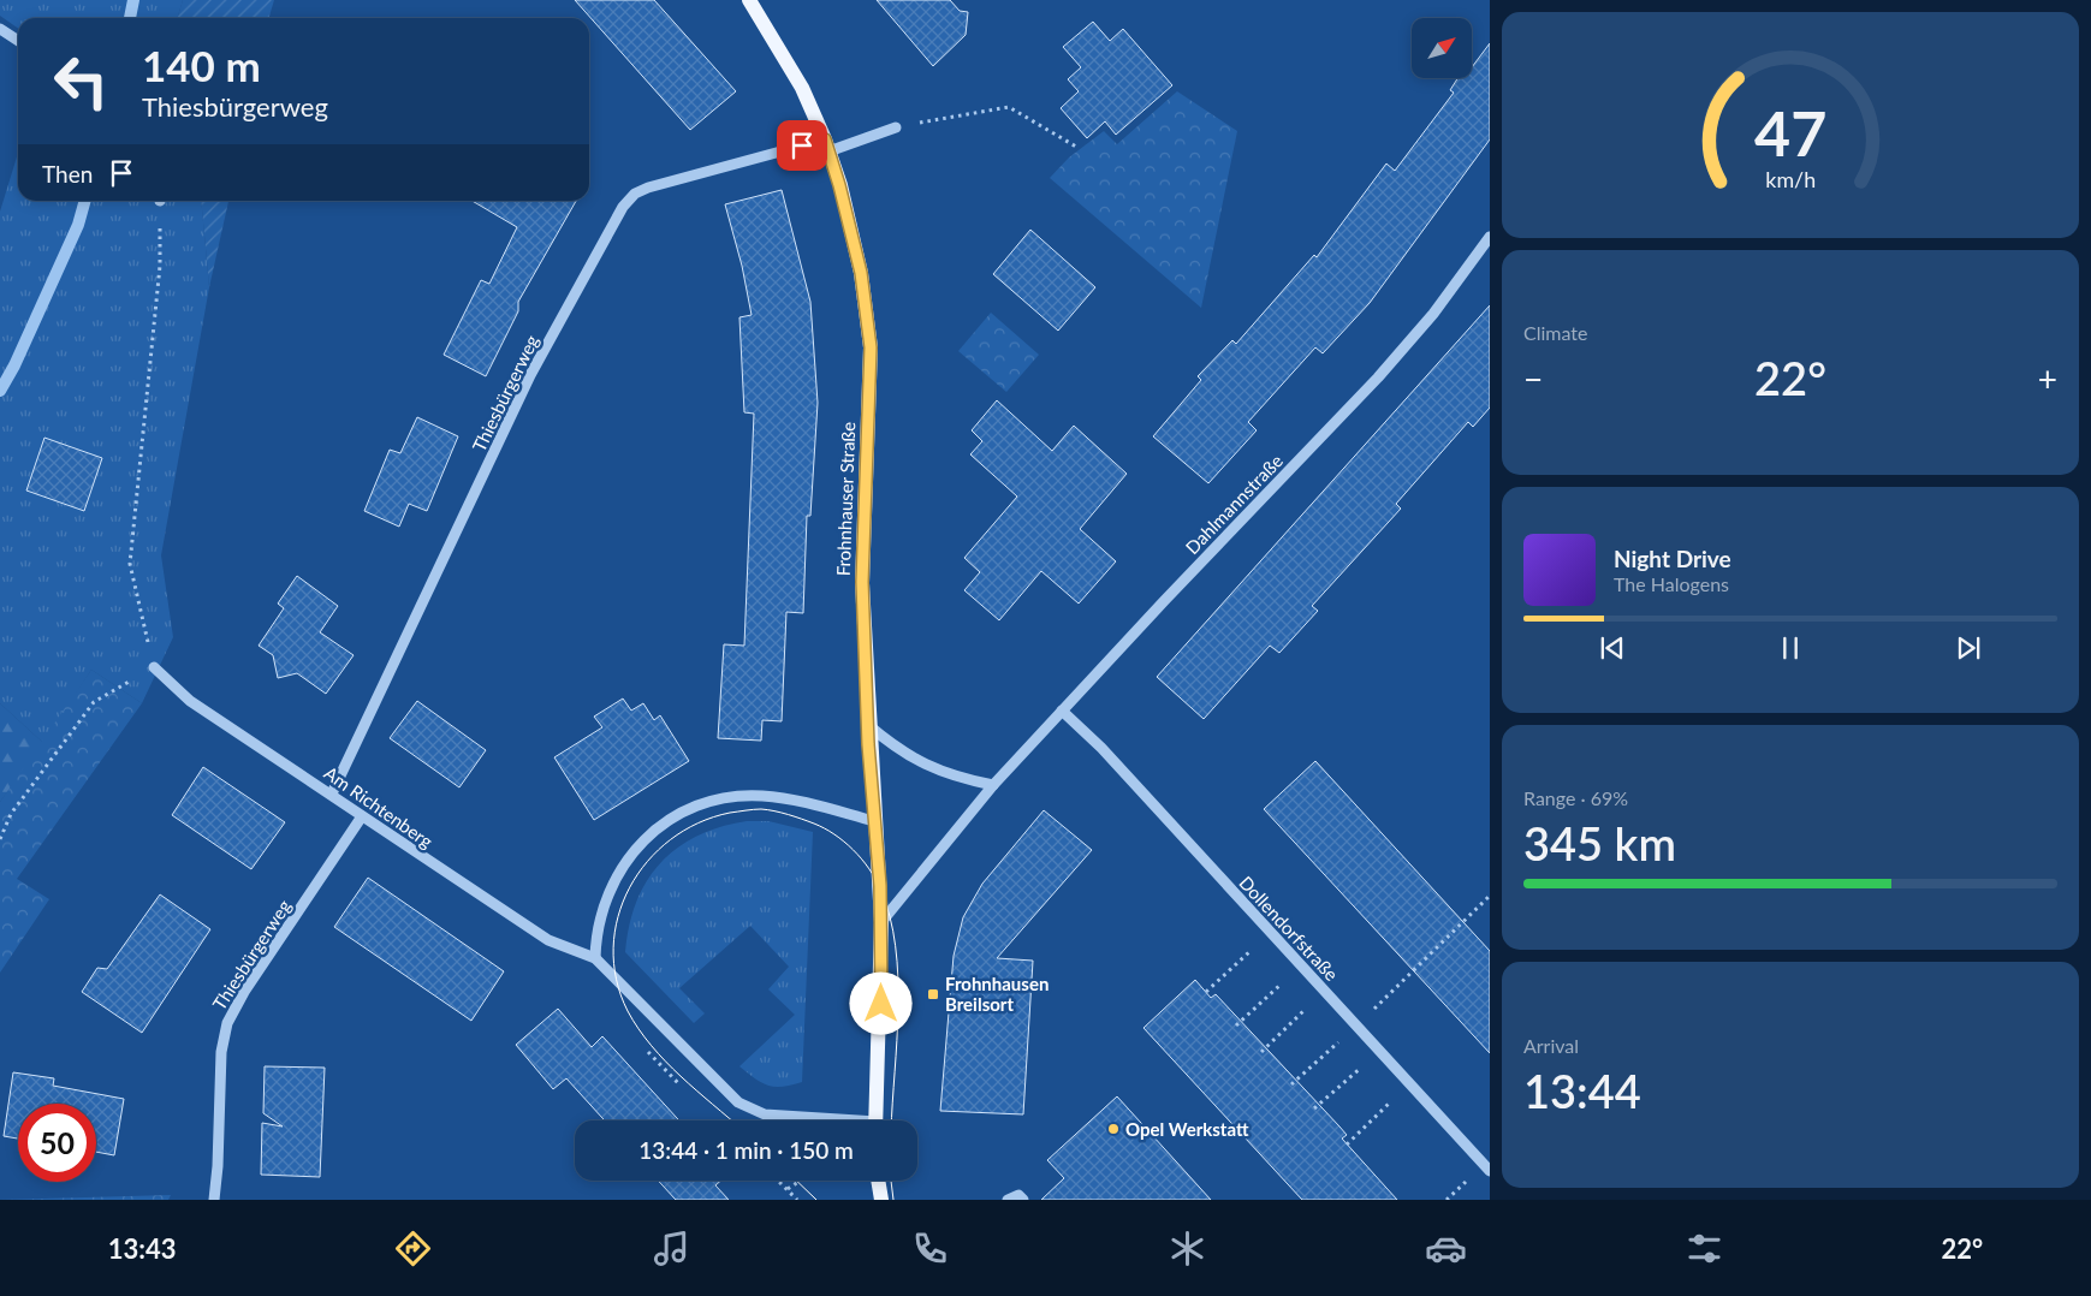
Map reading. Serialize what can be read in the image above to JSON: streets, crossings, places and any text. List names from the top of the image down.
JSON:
{
  "streets": {
    "main road": ["Frohnhauser Straße"],
    "street": [
      "Thiesbürgerweg",
      "Dahlmannstraße",
      "Am Richtenberg",
      "Dollendorfstraße"
    ]
  },
  "crossings": [
    ["Thiesbürgerweg", "Frohnhauser Straße"],
    ["Thiesbürgerweg", "Am Richtenberg"],
    ["Frohnhauser Straße", "Dahlmannstraße"],
    ["Dahlmannstraße", "Dollendorfstraße"]
  ],
  "places": {
    "transit": ["Frohnhausen Breilsort"],
    "other": ["Opel Werkstatt"]
  },
  "north": "top right",
  "page": {
    "turn": ["140 m", "Thiesbürgerweg"],
    "then": "Then",
    "tile": [
      "Climate",
      ["Range · 69%", "345 km"],
      ["Arrival", "13:44"]
    ],
    "heat": ["−", "22°", "+"],
    "song": ["Night Drive", "The Halogens"],
    "limit": "50",
    "trip": "13:44 · 1 min · 150 m",
    "tabs": ["13:43", "22°"],
    "gauge": ["47", "km/h"]
  }
}
